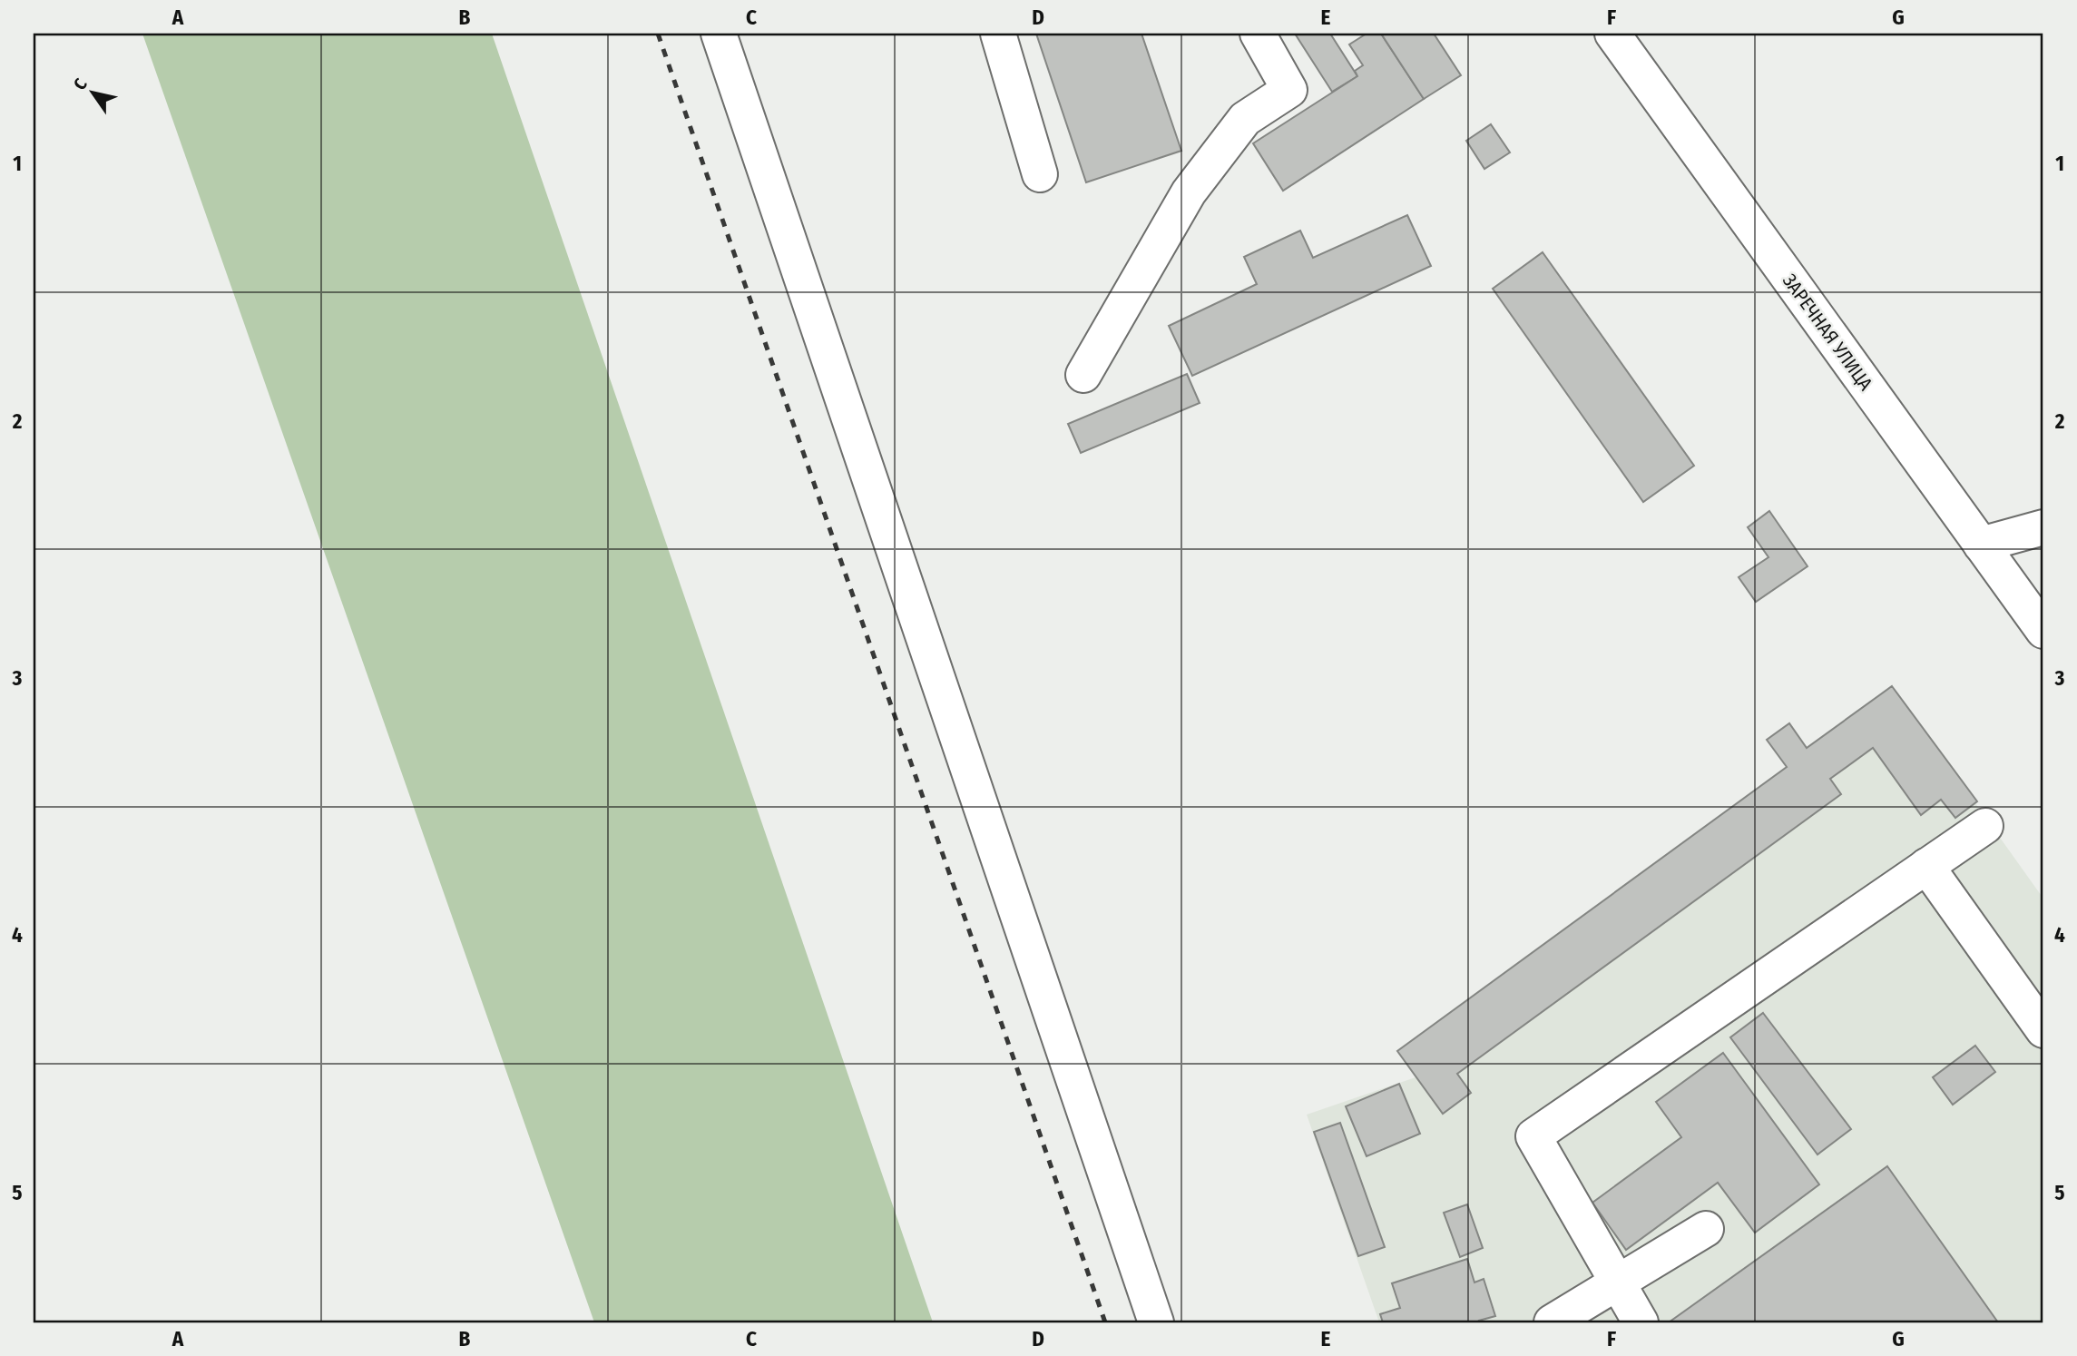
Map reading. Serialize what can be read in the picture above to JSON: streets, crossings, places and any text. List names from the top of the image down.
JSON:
{
  "streets": {
    "street": ["ЗАРЕЧНАЯ УЛИЦА"]
  },
  "north": "top left",
  "grid": {
    "columns": [
      "A",
      "B",
      "C",
      "D",
      "E",
      "F",
      "G"
    ],
    "rows": [
      "1",
      "2",
      "3",
      "4",
      "5"
    ]
  }
}
